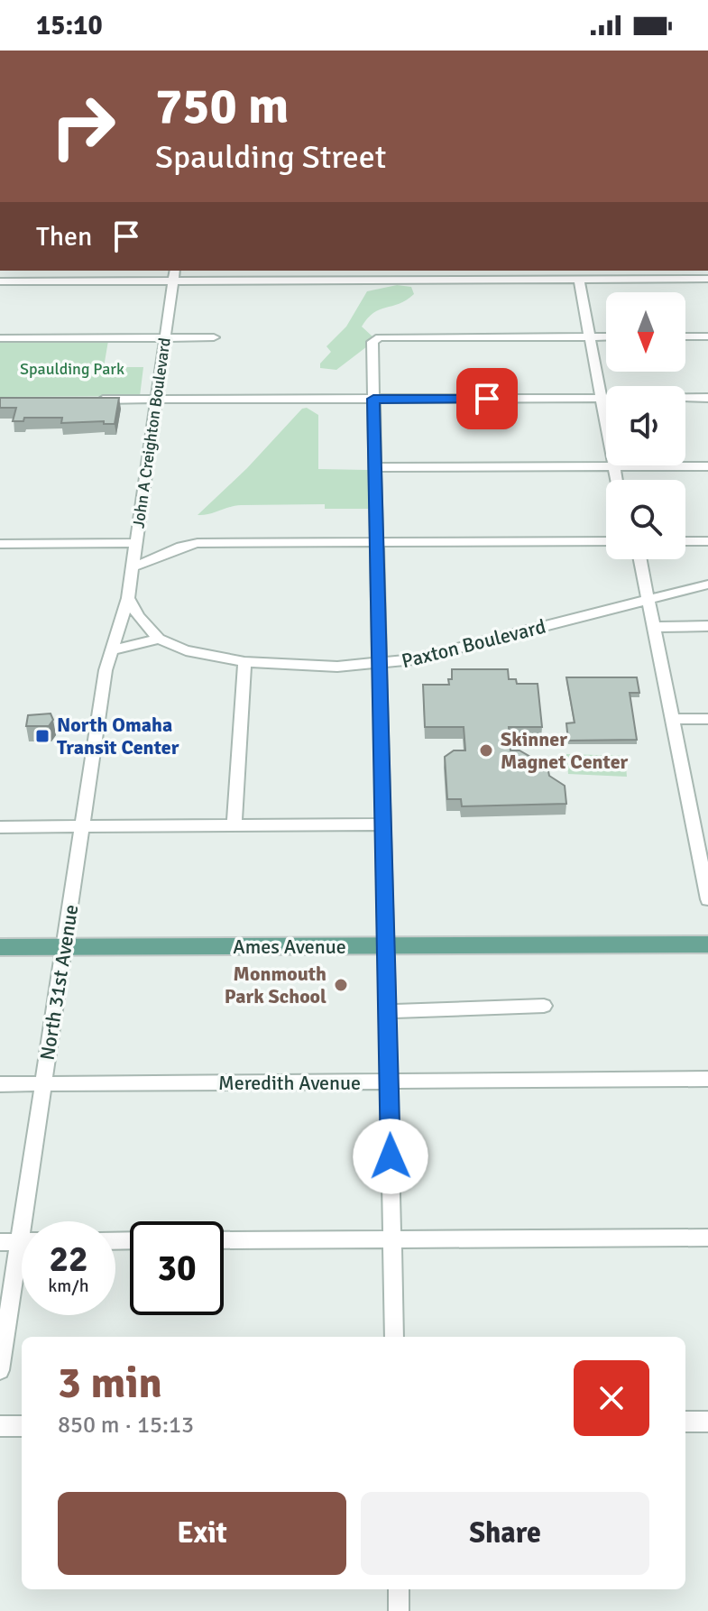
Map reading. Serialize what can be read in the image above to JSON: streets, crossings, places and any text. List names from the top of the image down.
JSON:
{
  "streets": {
    "main road": ["Ames Avenue"],
    "street": [
      "John A Creighton Boulevard",
      "Paxton Boulevard",
      "North 31st Avenue",
      "Meredith Avenue"
    ]
  },
  "crossings": [
    ["John A Creighton Boulevard", "Paxton Boulevard"],
    ["John A Creighton Boulevard", "North 31st Avenue"],
    ["Paxton Boulevard", "North 31st Avenue"],
    ["Ames Avenue", "North 31st Avenue"],
    ["North 31st Avenue", "Meredith Avenue"]
  ],
  "parks": ["Spaulding Park"],
  "places": {
    "transit": ["North Omaha Transit Center"],
    "other": ["Skinner Magnet Center", "Monmouth Park School"]
  },
  "north": "bottom",
  "page": {
    "status": "15:10",
    "turn": ["750 m", "Spaulding Street"],
    "then": "Then",
    "speed": "22 km/h",
    "limit": "30",
    "heading": ["3 min", "850 m · 15:13"],
    "buttons": ["Exit", "Share"]
  }
}
